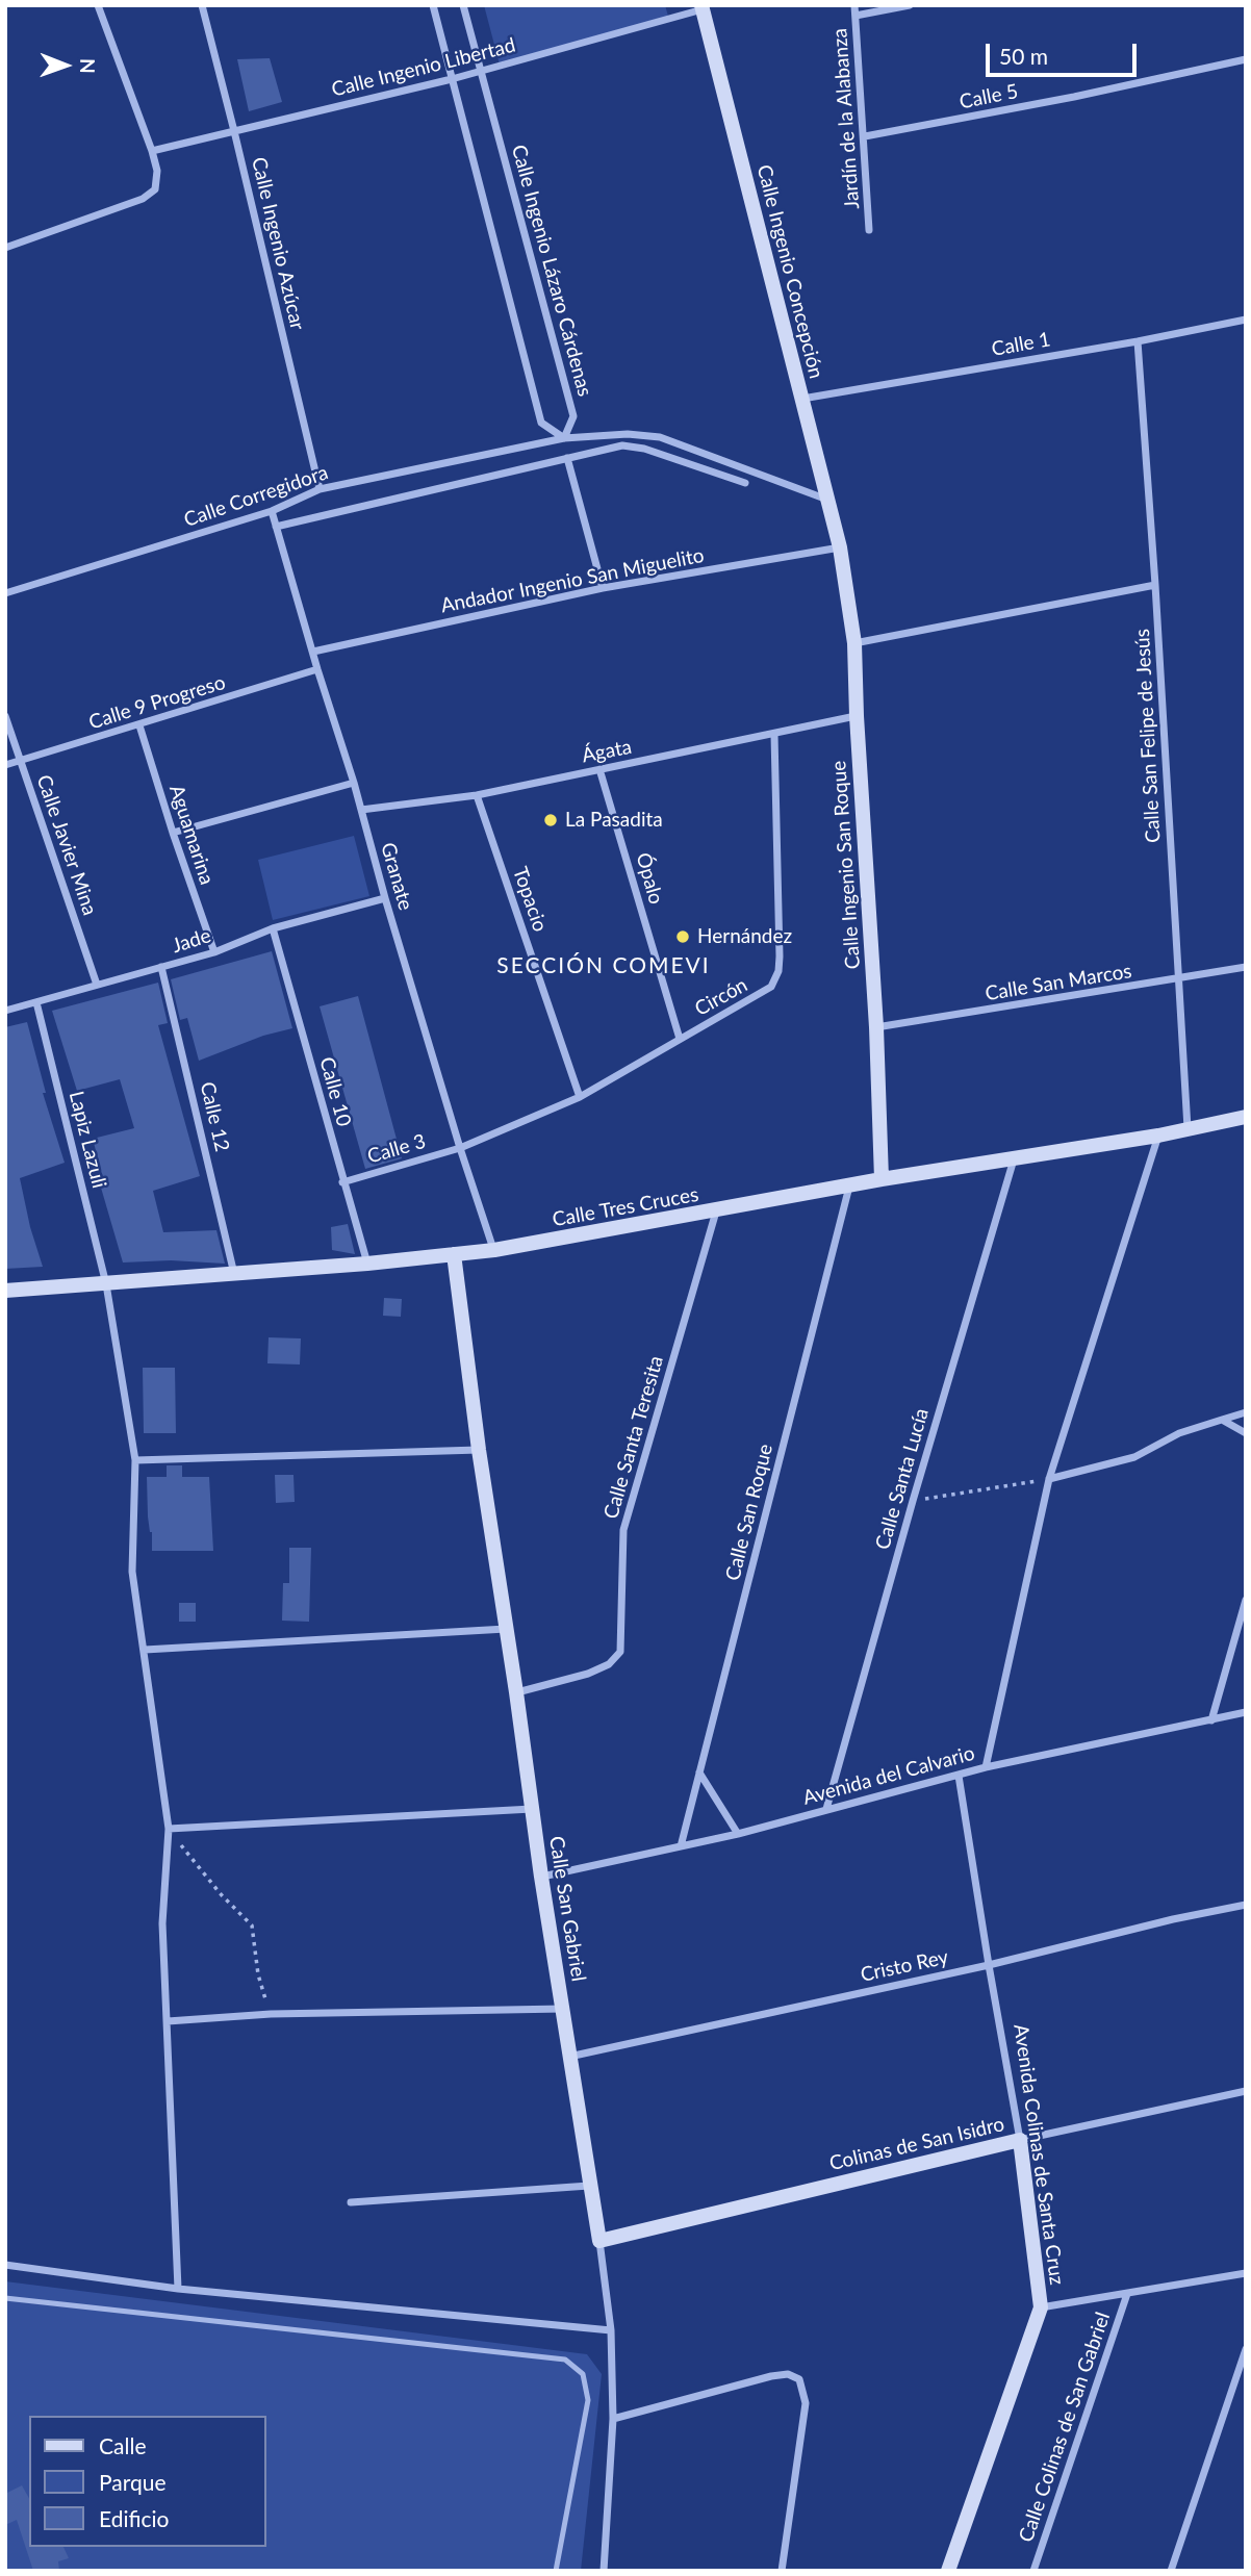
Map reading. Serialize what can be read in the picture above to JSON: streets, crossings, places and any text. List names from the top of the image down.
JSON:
{
  "streets": {
    "street": [
      "Calle Ingenio Libertad",
      "Calle 5",
      "Jardín de la Alabanza",
      "Calle Ingenio Azúcar",
      "Calle Ingenio Lázaro Cárdenas",
      "Calle Ingenio Concepción",
      "Calle 1",
      "Calle Corregidora",
      "Andador Ingenio San Miguelito",
      "Calle 9 Progreso",
      "Calle San Felipe de Jesús",
      "Ágata",
      "Aguamarina",
      "Calle Javier Mina",
      "Calle Ingenio San Roque",
      "Granate",
      "Ópalo",
      "Topacio",
      "Jade",
      "Calle San Marcos",
      "Circón",
      "Calle 10",
      "Calle 12",
      "Lapiz Lazuli",
      "Calle 3",
      "Calle Tres Cruces",
      "Calle Santa Teresita",
      "Calle Santa Lucía",
      "Calle San Roque",
      "Avenida del Calvario",
      "Calle San Gabriel",
      "Cristo Rey",
      "Colinas de San Isidro",
      "Avenida Colinas de Santa Cruz",
      "Calle Colinas de San Gabriel"
    ]
  },
  "crossings": [
    ["Calle Ingenio Libertad", "Calle Ingenio Azúcar"],
    ["Calle Ingenio Libertad", "Calle Ingenio Lázaro Cárdenas"],
    ["Calle Ingenio Libertad", "Calle Ingenio Concepción"],
    ["Calle 5", "Jardín de la Alabanza"],
    ["Calle Ingenio Azúcar", "Calle Corregidora"],
    ["Calle Ingenio Lázaro Cárdenas", "Calle Corregidora"],
    ["Calle Ingenio Concepción", "Calle 1"],
    ["Calle Ingenio Concepción", "Calle Corregidora"],
    ["Calle Ingenio Concepción", "Andador Ingenio San Miguelito"],
    ["Calle Ingenio Concepción", "Calle Ingenio San Roque"],
    ["Calle 1", "Calle San Felipe de Jesús"],
    ["Calle Corregidora", "Granate"],
    ["Andador Ingenio San Miguelito", "Calle Ingenio San Roque"],
    ["Andador Ingenio San Miguelito", "Granate"],
    ["Calle 9 Progreso", "Aguamarina"],
    ["Calle 9 Progreso", "Calle Javier Mina"],
    ["Calle 9 Progreso", "Granate"],
    ["Calle San Felipe de Jesús", "Calle San Marcos"],
    ["Calle San Felipe de Jesús", "Calle Tres Cruces"],
    ["Ágata", "Calle Ingenio San Roque"],
    ["Ágata", "Granate"],
    ["Ágata", "Ópalo"],
    ["Ágata", "Topacio"],
    ["Ágata", "Circón"],
    ["Aguamarina", "Jade"],
    ["Calle Javier Mina", "Jade"],
    ["Calle Ingenio San Roque", "Calle San Marcos"],
    ["Calle Ingenio San Roque", "Calle Tres Cruces"],
    ["Granate", "Jade"],
    ["Granate", "Circón"],
    ["Granate", "Calle 3"],
    ["Granate", "Calle Tres Cruces"],
    ["Ópalo", "Circón"],
    ["Topacio", "Circón"],
    ["Jade", "Calle 10"],
    ["Jade", "Calle 12"],
    ["Jade", "Lapiz Lazuli"],
    ["Circón", "Calle 3"],
    ["Calle 10", "Calle 3"],
    ["Calle 10", "Calle Tres Cruces"],
    ["Calle 12", "Calle Tres Cruces"],
    ["Lapiz Lazuli", "Calle Tres Cruces"],
    ["Calle Tres Cruces", "Calle Santa Teresita"],
    ["Calle Tres Cruces", "Calle Santa Lucía"],
    ["Calle Tres Cruces", "Calle San Roque"],
    ["Calle Tres Cruces", "Calle San Gabriel"],
    ["Calle Santa Teresita", "Calle San Gabriel"],
    ["Calle Santa Lucía", "Avenida del Calvario"],
    ["Calle San Roque", "Avenida del Calvario"],
    ["Avenida del Calvario", "Calle San Gabriel"],
    ["Avenida del Calvario", "Avenida Colinas de Santa Cruz"],
    ["Calle San Gabriel", "Cristo Rey"],
    ["Calle San Gabriel", "Colinas de San Isidro"],
    ["Cristo Rey", "Avenida Colinas de Santa Cruz"],
    ["Colinas de San Isidro", "Avenida Colinas de Santa Cruz"]
  ],
  "districts": ["SECCIÓN COMEVI"],
  "places": ["La Pasadita", "Hernández"],
  "legend": ["Calle", "Parque", "Edificio"],
  "scale_bar": "50 m",
  "north": "right"
}
